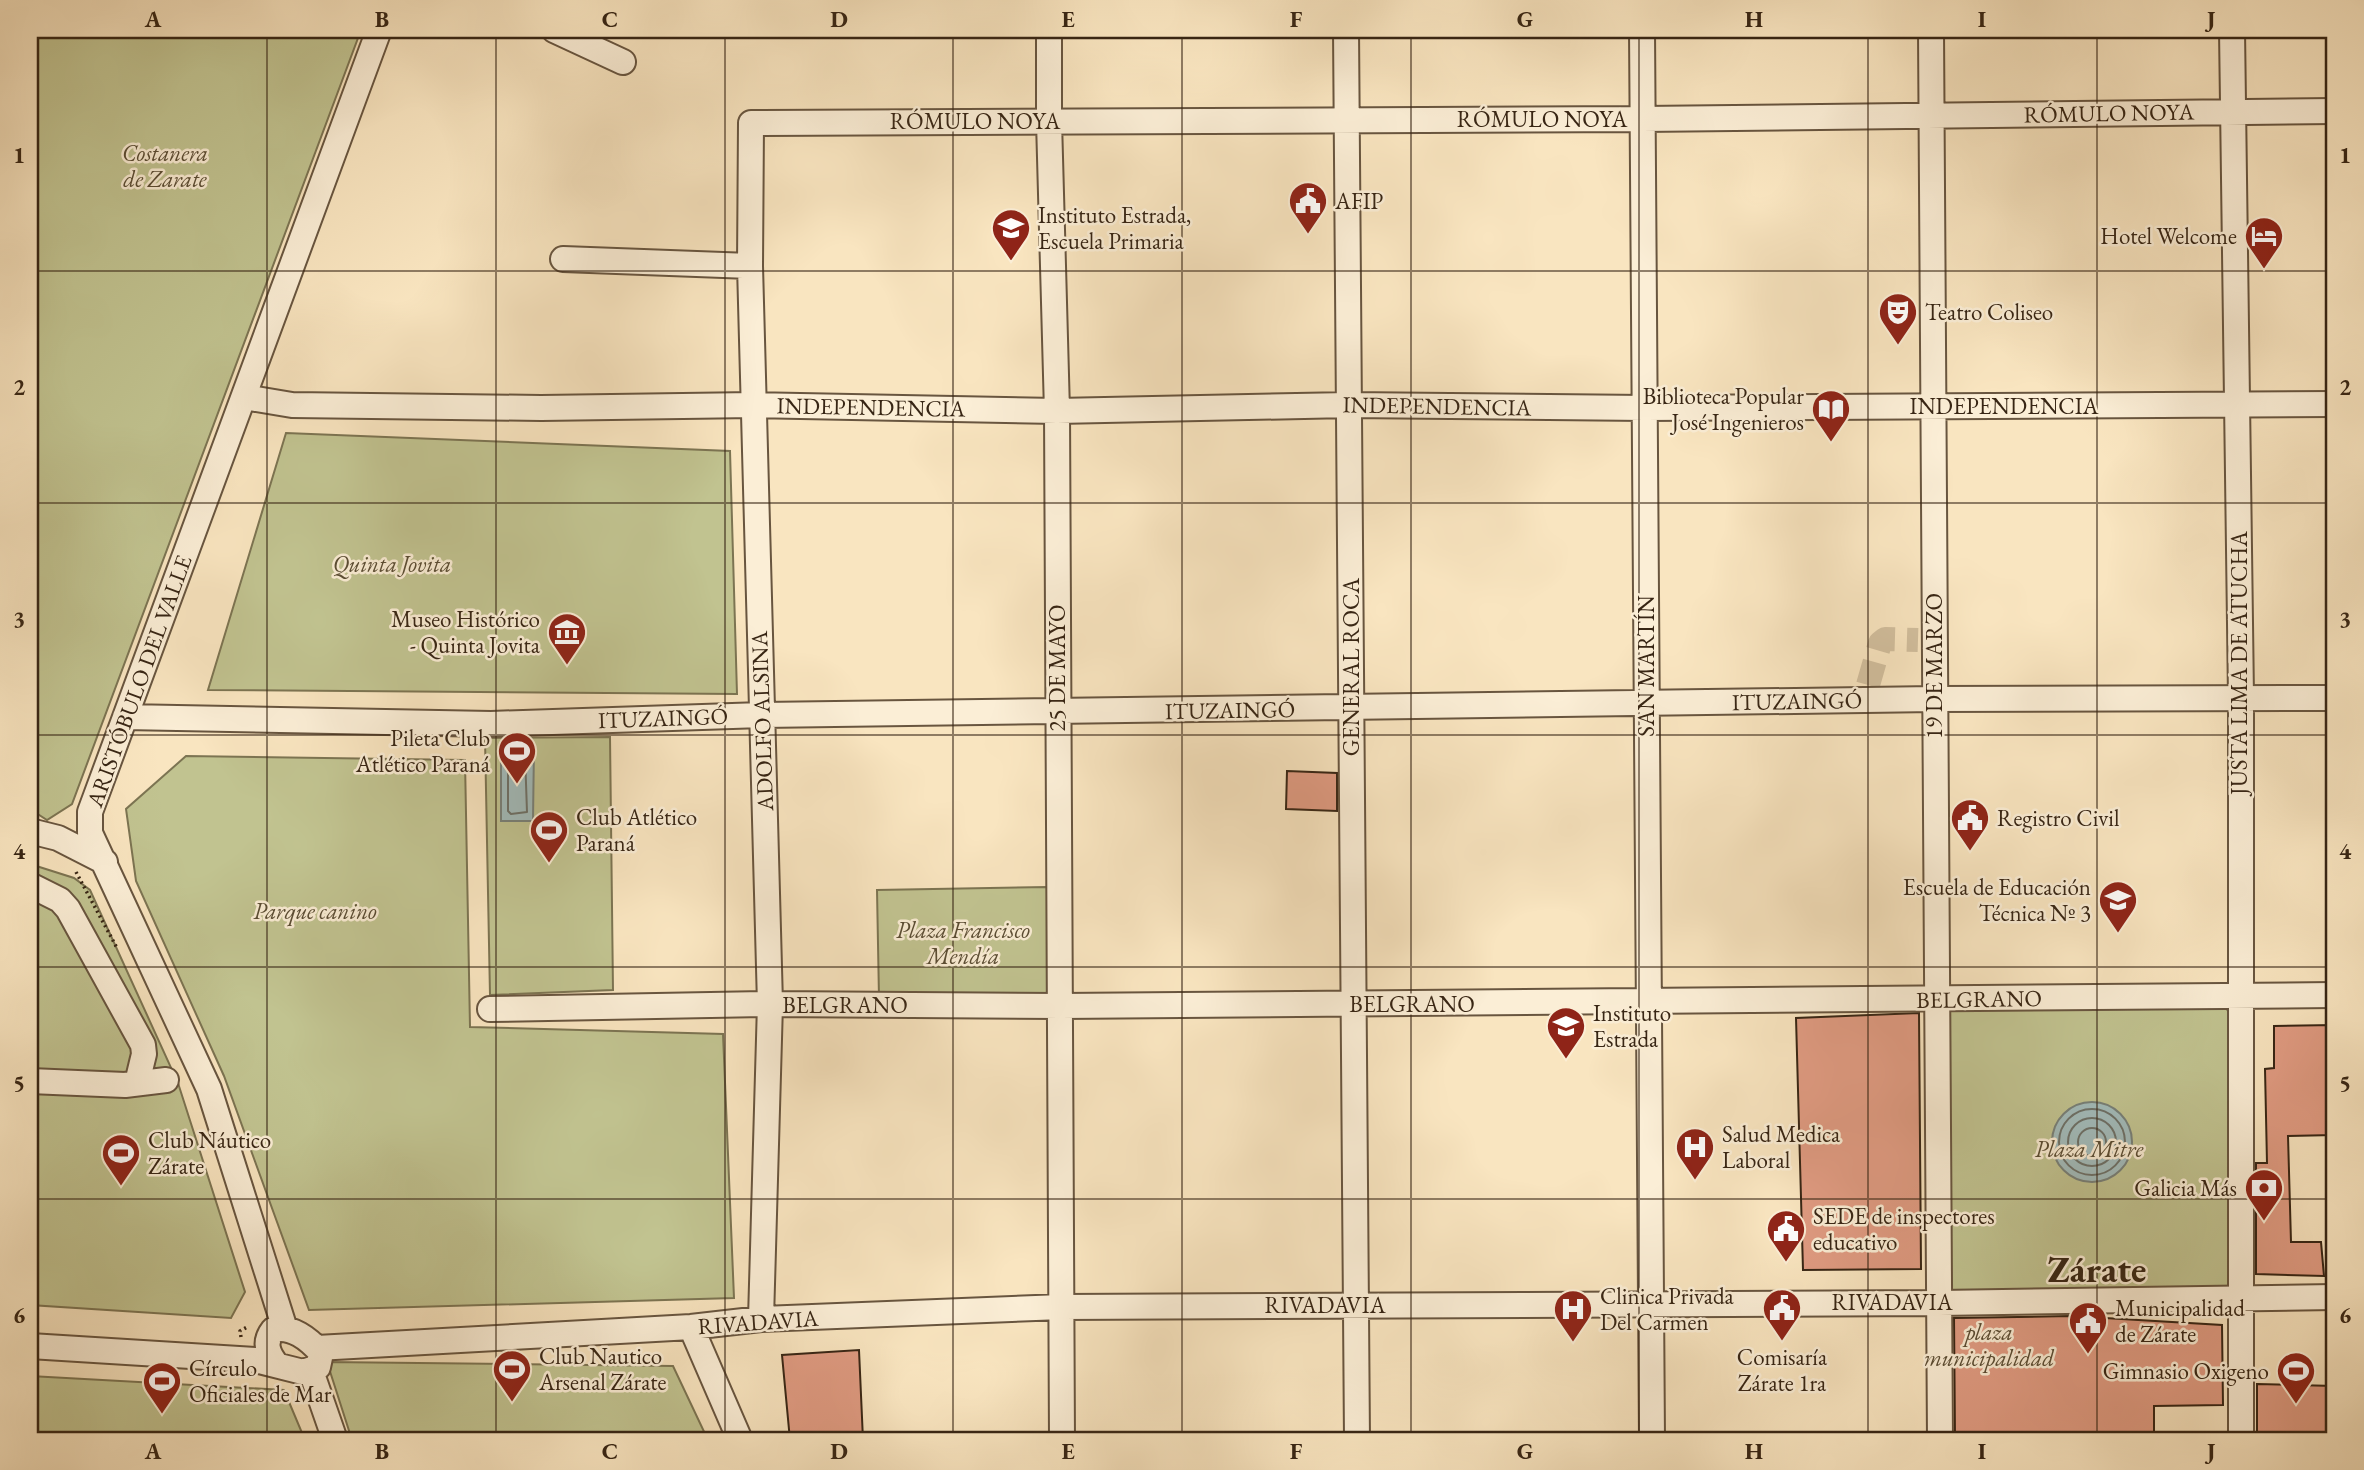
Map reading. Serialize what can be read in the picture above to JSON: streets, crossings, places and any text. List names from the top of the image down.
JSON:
{
  "streets": {
    "street": [
      "RÓMULO NOYA",
      "INDEPENDENCIA",
      "JUSTA LIMA DE ATUCHA",
      "SAN MARTÍN",
      "19 DE MARZO",
      "GENERAL ROCA",
      "25 DE MAYO",
      "ARISTÓBULO DEL VALLE",
      "ITUZAINGÓ",
      "ADOLFO ALSINA",
      "BELGRANO",
      "RIVADAVIA"
    ]
  },
  "crossings": [
    ["RÓMULO NOYA", "JUSTA LIMA DE ATUCHA"],
    ["RÓMULO NOYA", "SAN MARTÍN"],
    ["RÓMULO NOYA", "19 DE MARZO"],
    ["RÓMULO NOYA", "GENERAL ROCA"],
    ["RÓMULO NOYA", "25 DE MAYO"],
    ["RÓMULO NOYA", "ADOLFO ALSINA"],
    ["INDEPENDENCIA", "JUSTA LIMA DE ATUCHA"],
    ["INDEPENDENCIA", "SAN MARTÍN"],
    ["INDEPENDENCIA", "19 DE MARZO"],
    ["INDEPENDENCIA", "GENERAL ROCA"],
    ["INDEPENDENCIA", "25 DE MAYO"],
    ["INDEPENDENCIA", "ARISTÓBULO DEL VALLE"],
    ["INDEPENDENCIA", "ADOLFO ALSINA"],
    ["JUSTA LIMA DE ATUCHA", "ITUZAINGÓ"],
    ["JUSTA LIMA DE ATUCHA", "BELGRANO"],
    ["JUSTA LIMA DE ATUCHA", "RIVADAVIA"],
    ["SAN MARTÍN", "ITUZAINGÓ"],
    ["SAN MARTÍN", "BELGRANO"],
    ["SAN MARTÍN", "RIVADAVIA"],
    ["19 DE MARZO", "ITUZAINGÓ"],
    ["19 DE MARZO", "BELGRANO"],
    ["19 DE MARZO", "RIVADAVIA"],
    ["GENERAL ROCA", "ITUZAINGÓ"],
    ["GENERAL ROCA", "BELGRANO"],
    ["GENERAL ROCA", "RIVADAVIA"],
    ["25 DE MAYO", "ITUZAINGÓ"],
    ["25 DE MAYO", "BELGRANO"],
    ["25 DE MAYO", "RIVADAVIA"],
    ["ARISTÓBULO DEL VALLE", "ITUZAINGÓ"],
    ["ITUZAINGÓ", "ADOLFO ALSINA"],
    ["ADOLFO ALSINA", "BELGRANO"],
    ["ADOLFO ALSINA", "RIVADAVIA"]
  ],
  "districts": ["Zárate"],
  "parks": [
    "Costanera de Zarate",
    "Quinta Jovita",
    "Parque canino",
    "Plaza Francisco Mendía",
    "Plaza Mitre",
    "plaza municipalidad"
  ],
  "places": {
    "public building": [
      "AFIP",
      "Registro Civil",
      "SEDE de inspectores educativo",
      "Comisaría Zárate 1ra",
      "Municipalidad de Zárate"
    ],
    "school or university": ["Instituto Estrada, Escuela Primaria", "Escuela de Educación Técnica Nº 3", "Instituto Estrada"],
    "hotel": ["Hotel Welcome"],
    "theatre": ["Teatro Coliseo"],
    "library": ["Biblioteca Popular José Ingenieros"],
    "museum": ["Museo Histórico - Quinta Jovita"],
    "sports": [
      "Pileta Club Atlético Paraná",
      "Club Atlético Paraná",
      "Club Náutico Zárate",
      "Club Nautico Arsenal Zárate",
      "Gimnasio Oxigeno",
      "Círculo Oficiales de Mar"
    ],
    "hospital": ["Salud Medica Laboral", "Clinica Privada Del Carmen"],
    "bank": ["Galicia Más"]
  },
  "grid": {
    "columns": [
      "A",
      "B",
      "C",
      "D",
      "E",
      "F",
      "G",
      "H",
      "I",
      "J"
    ],
    "rows": [
      "1",
      "2",
      "3",
      "4",
      "5",
      "6"
    ]
  }
}
